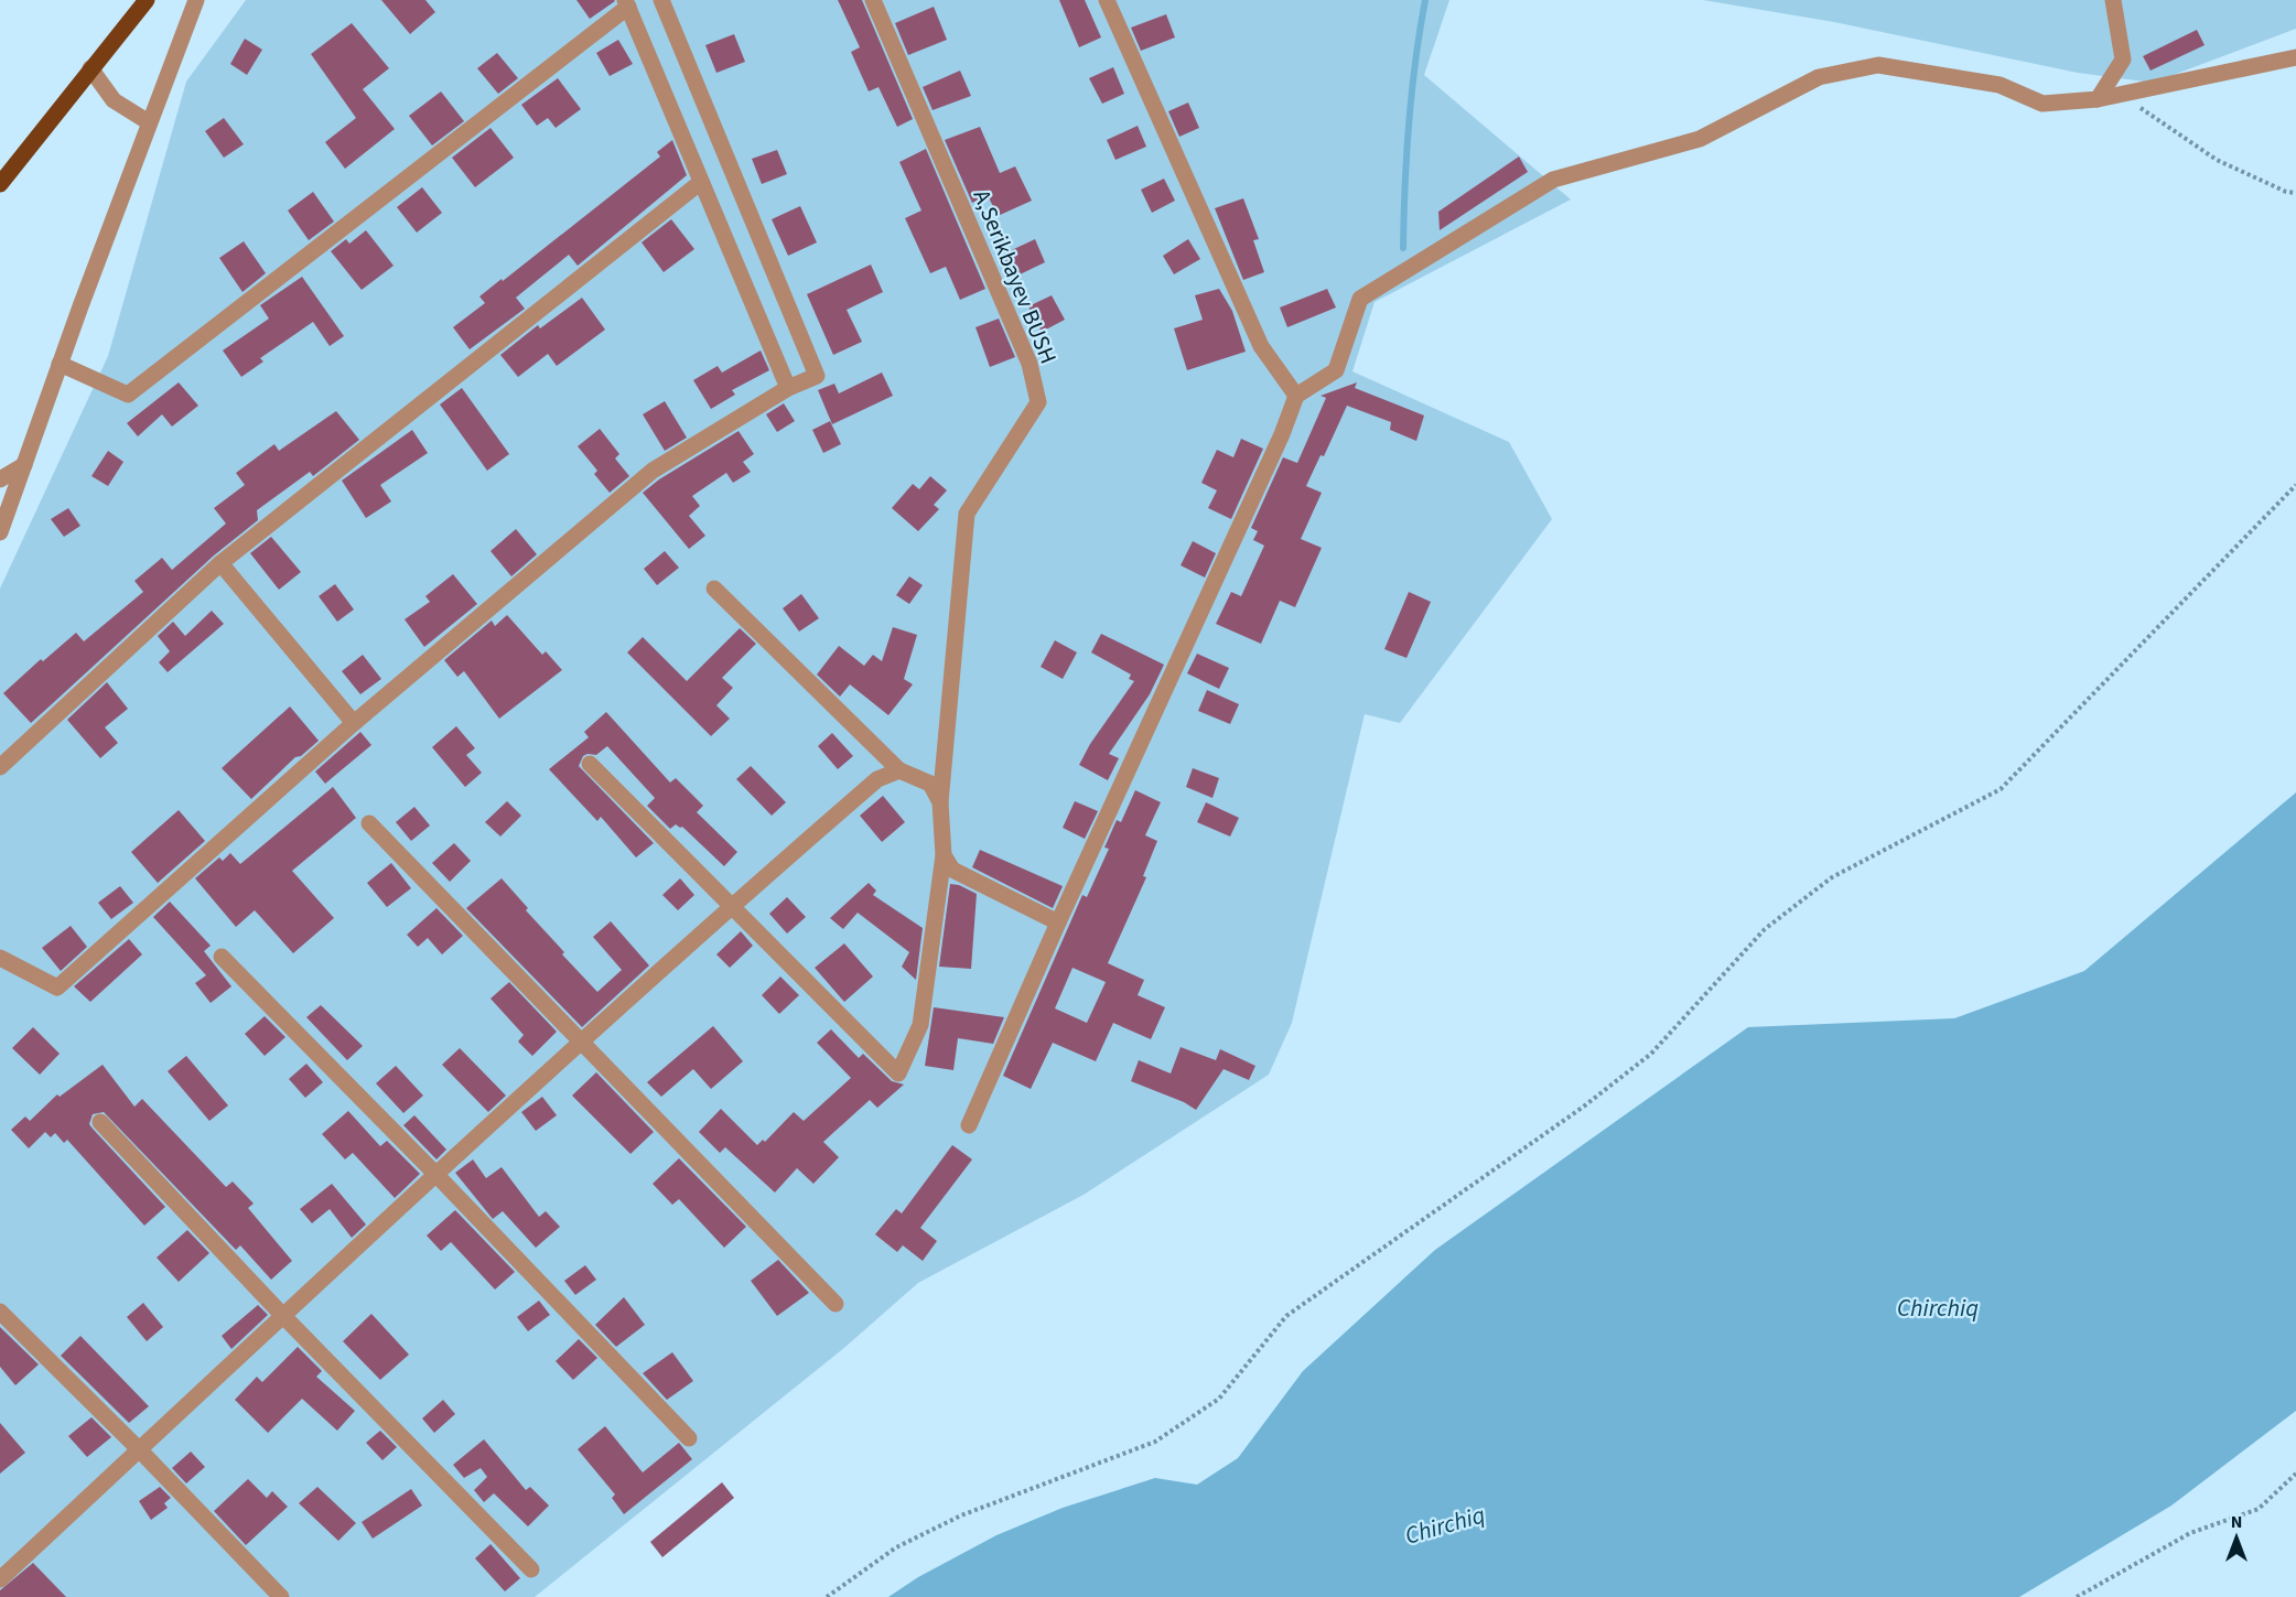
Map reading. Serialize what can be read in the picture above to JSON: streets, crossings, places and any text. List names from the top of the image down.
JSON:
{
  "streets": {
    "street": ["A,Serikbayev BUSH"]
  },
  "water": ["Chirchiq"],
  "north": "top"
}
